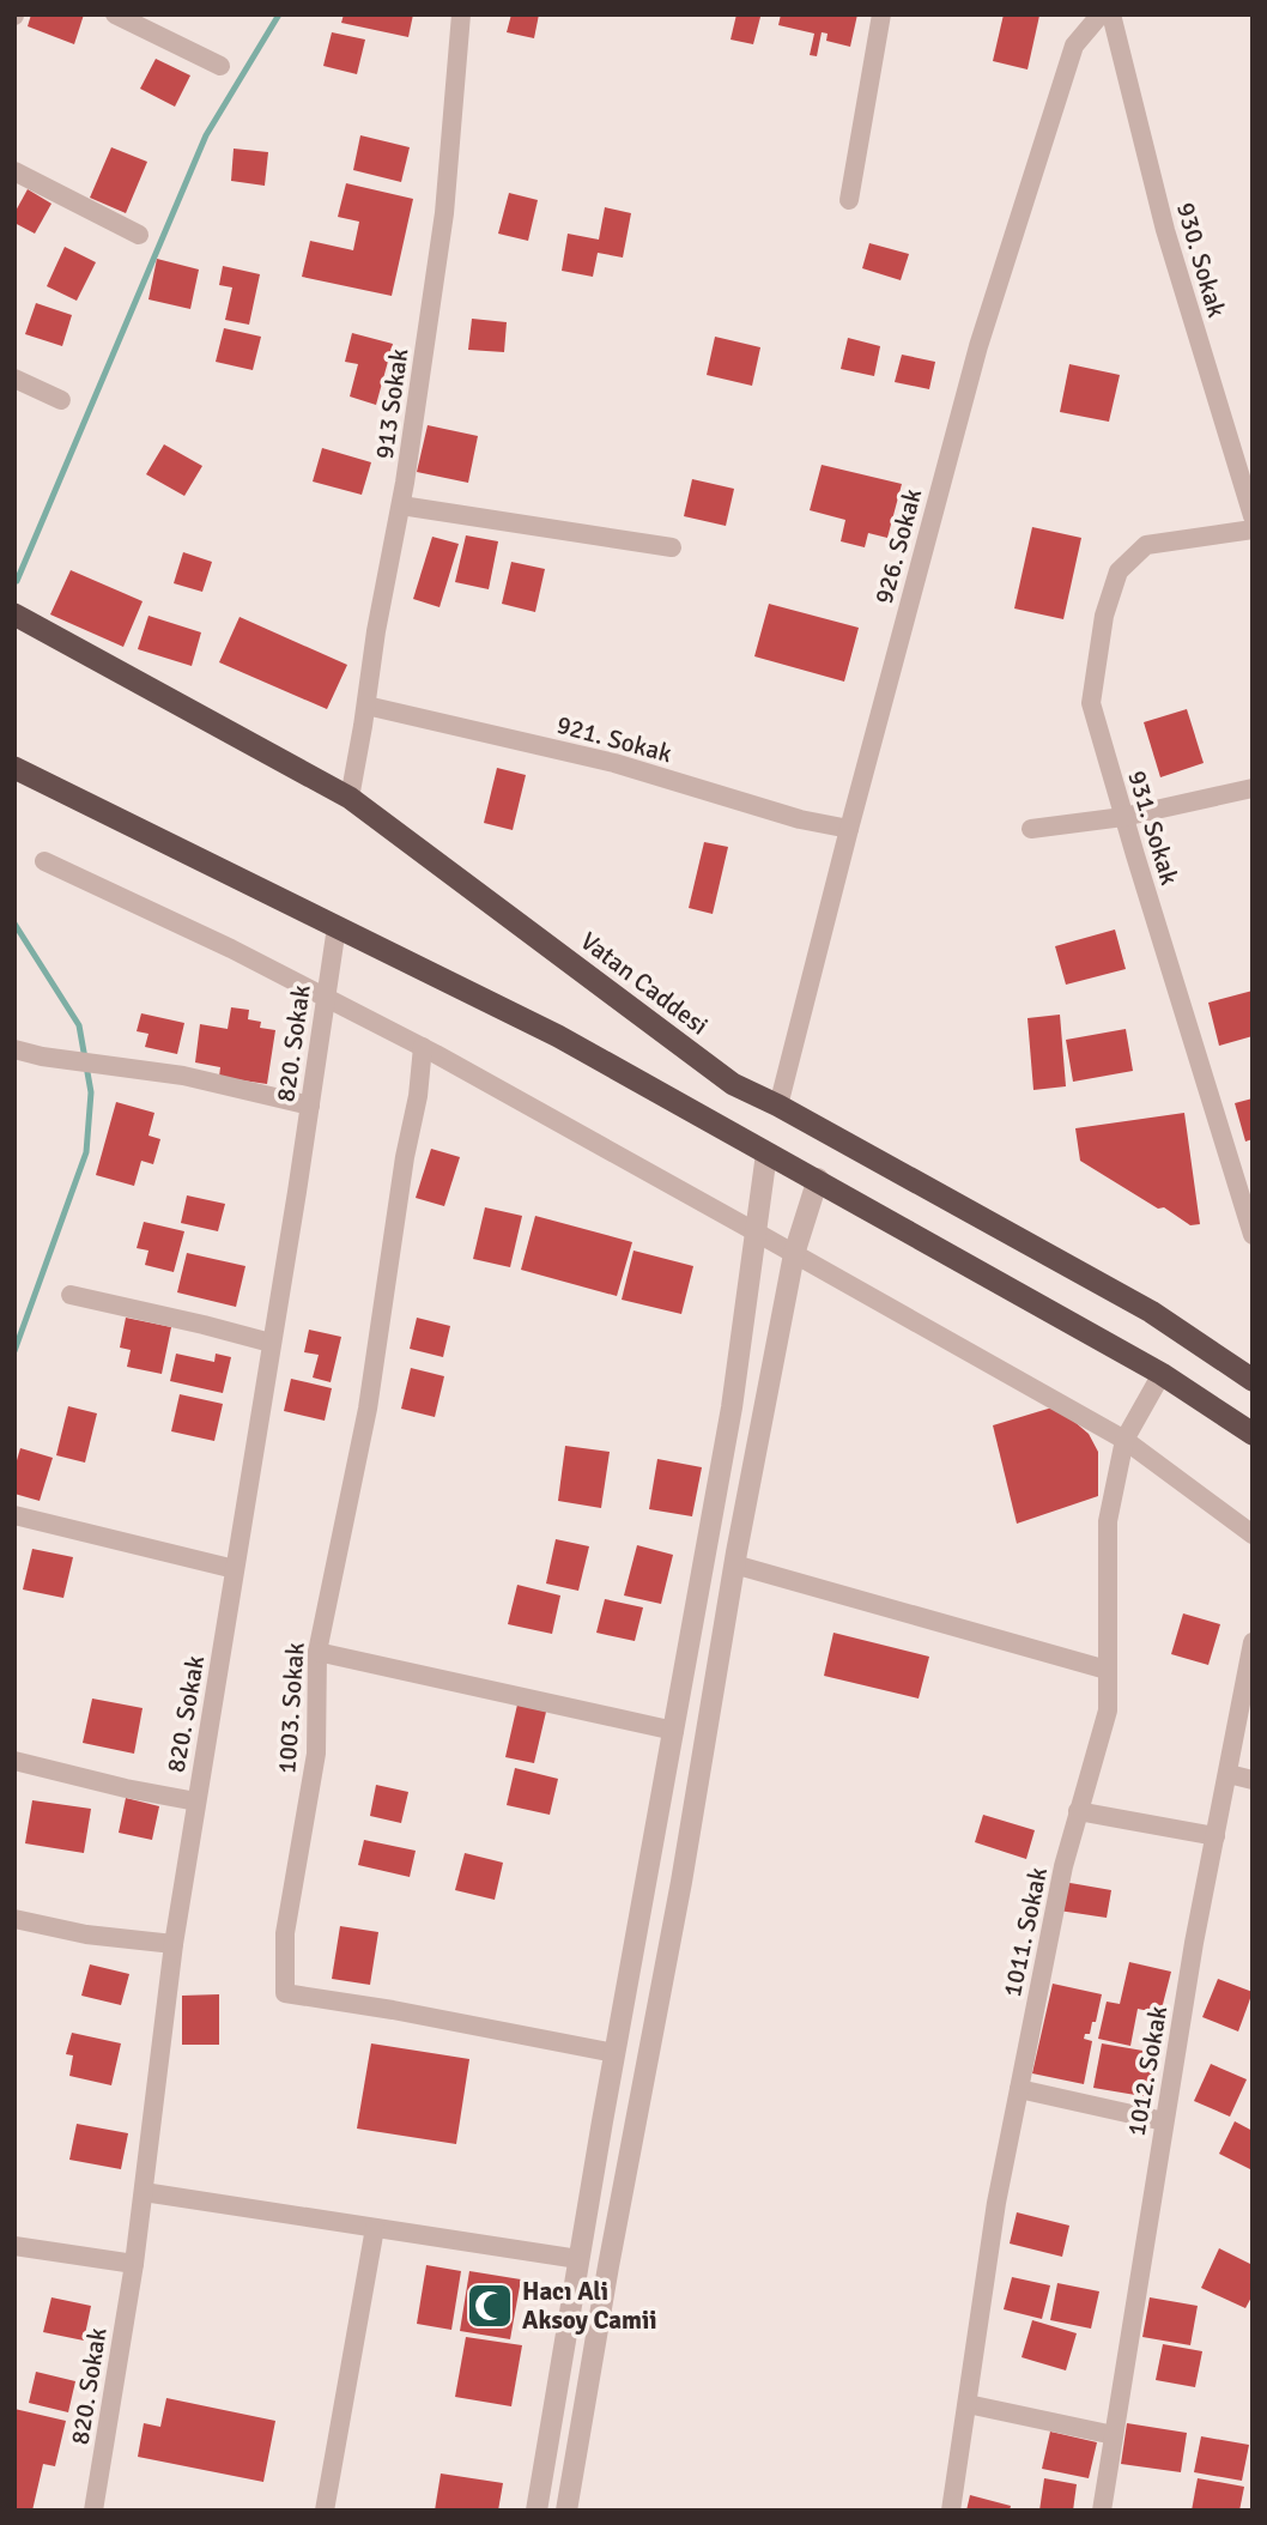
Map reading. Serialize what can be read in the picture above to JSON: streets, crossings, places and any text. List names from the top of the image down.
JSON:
{
  "streets": {
    "highway": ["Vatan Caddesi"],
    "street": [
      "930. Sokak",
      "913 Sokak",
      "926. Sokak",
      "921. Sokak",
      "931. Sokak",
      "820. Sokak",
      "1003. Sokak",
      "1011. Sokak",
      "1012. Sokak"
    ]
  },
  "crossings": [
    ["913 Sokak", "921. Sokak"],
    ["913 Sokak", "Vatan Caddesi"],
    ["926. Sokak", "921. Sokak"],
    ["926. Sokak", "Vatan Caddesi"]
  ],
  "places": {
    "mosque": ["Hacı Ali Aksoy Camii"]
  }
}
